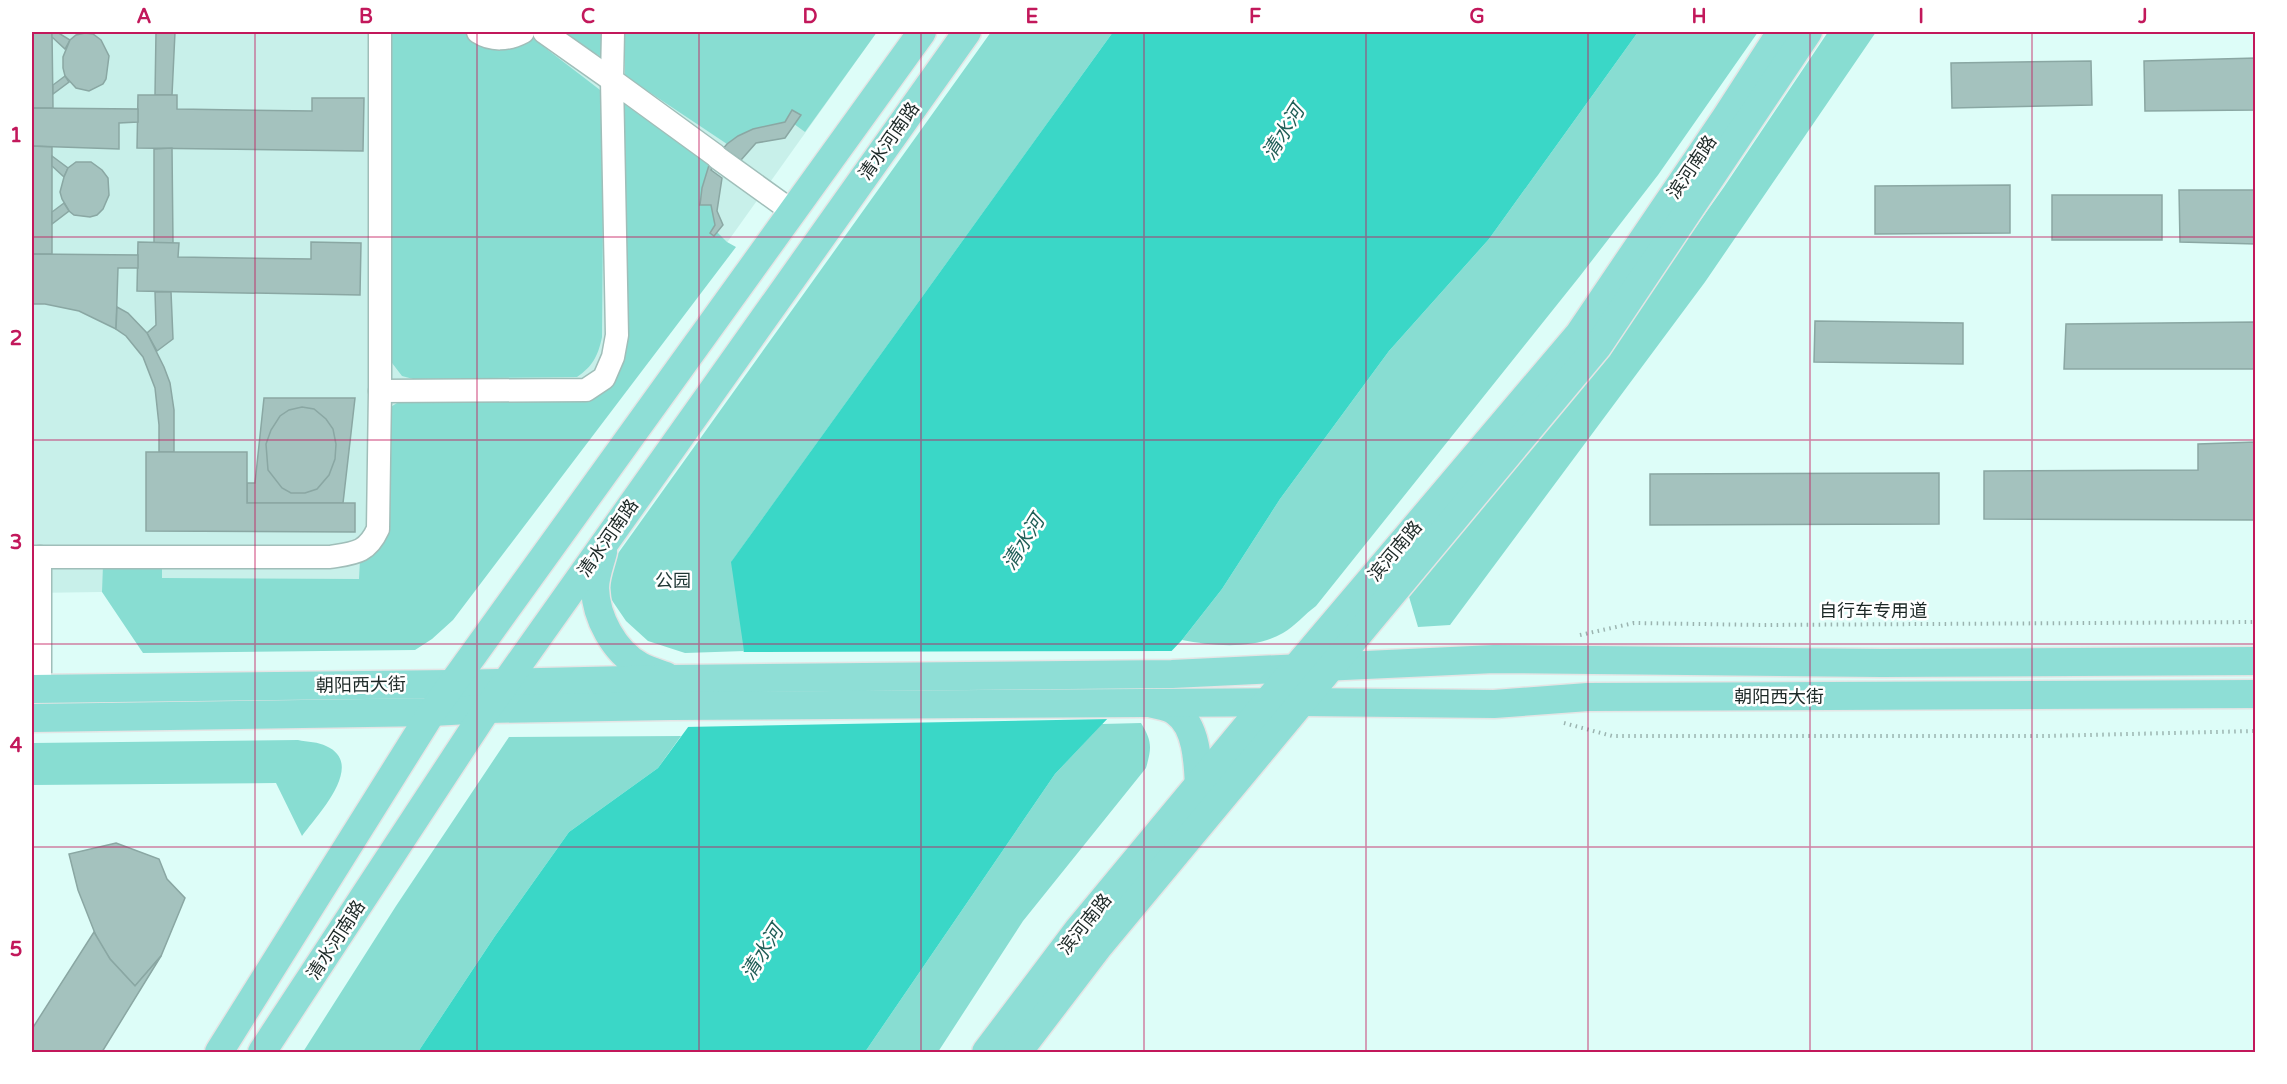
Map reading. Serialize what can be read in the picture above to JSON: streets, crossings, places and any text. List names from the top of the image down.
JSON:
{
  "streets": {
    "main road": ["清水河南路", "滨河南路", "朝阳西大街"],
    "path": ["自行车专用道"]
  },
  "crossings": [
    ["清水河南路", "朝阳西大街"],
    ["滨河南路", "朝阳西大街"]
  ],
  "water": ["清水河"],
  "parks": ["公园"],
  "grid": {
    "columns": [
      "A",
      "B",
      "C",
      "D",
      "E",
      "F",
      "G",
      "H",
      "I",
      "J"
    ],
    "rows": [
      "1",
      "2",
      "3",
      "4",
      "5"
    ]
  }
}
